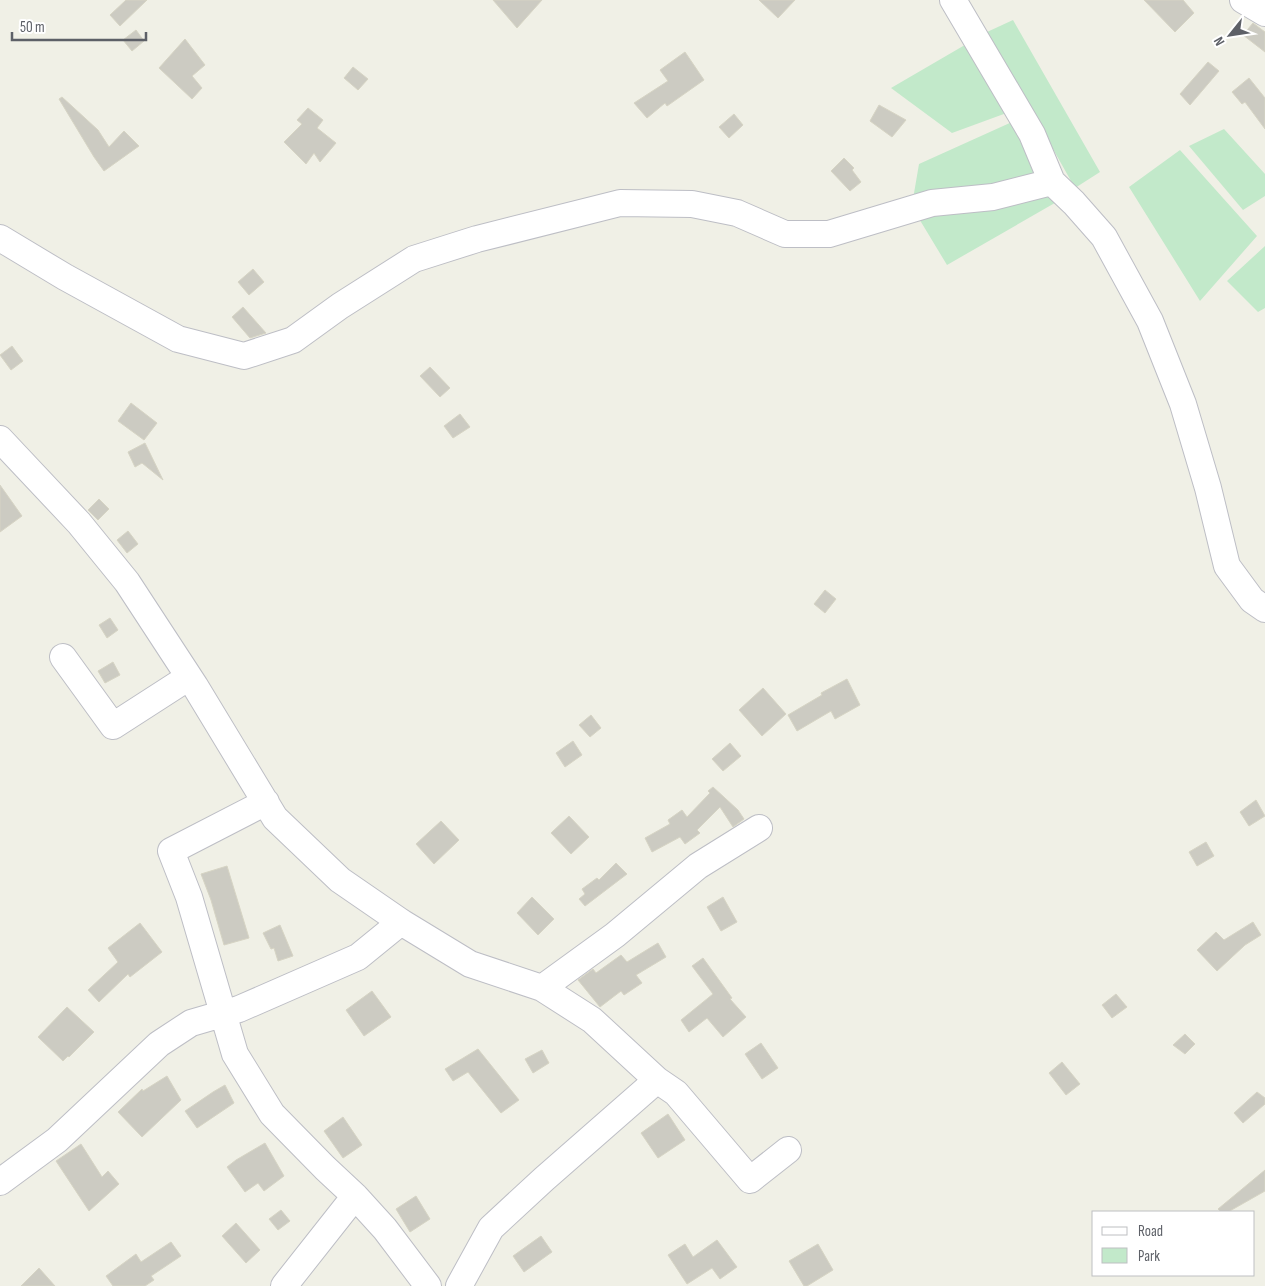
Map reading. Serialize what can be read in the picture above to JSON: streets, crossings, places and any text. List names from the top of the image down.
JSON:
{
  "legend": ["Road", "Park"],
  "scale_bar": "50 m",
  "north": "bottom left"
}
